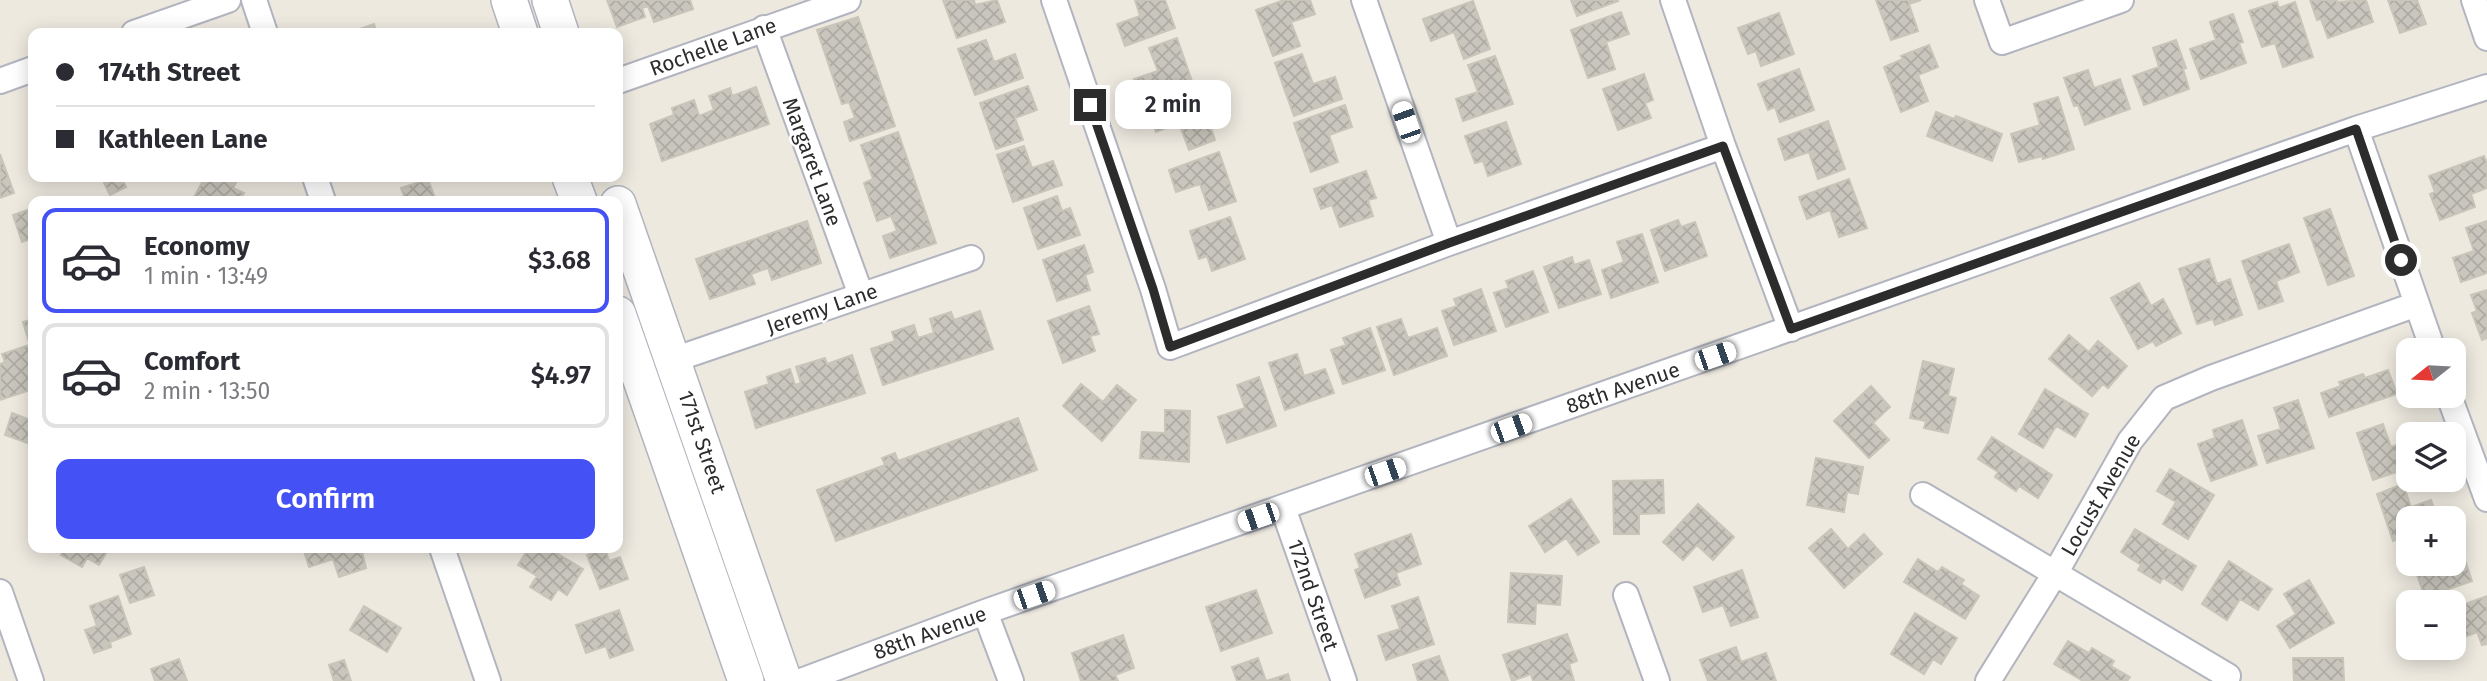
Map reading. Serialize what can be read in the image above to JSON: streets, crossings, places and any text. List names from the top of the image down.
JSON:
{
  "streets": {
    "street": [
      "Rochelle Lane",
      "Margaret Lane",
      "Jeremy Lane",
      "88th Avenue",
      "171st Street",
      "Locust Avenue",
      "172nd Street"
    ]
  },
  "crossings": [
    ["Rochelle Lane", "Margaret Lane"],
    ["Margaret Lane", "Jeremy Lane"],
    ["Jeremy Lane", "171st Street"],
    ["88th Avenue", "172nd Street"]
  ],
  "north": "left",
  "page": {
    "banner": ["174th Street", "Kathleen Lane"],
    "bubble": "2 min",
    "list": [
      {
        "name": "Economy",
        "note": "1 min · 13:49",
        "value": "$3.68"
      },
      {
        "name": "Comfort",
        "note": "2 min · 13:50",
        "value": "$4.97"
      }
    ],
    "map_buttons": ["+", "−"],
    "buttons": "Confirm"
  }
}
